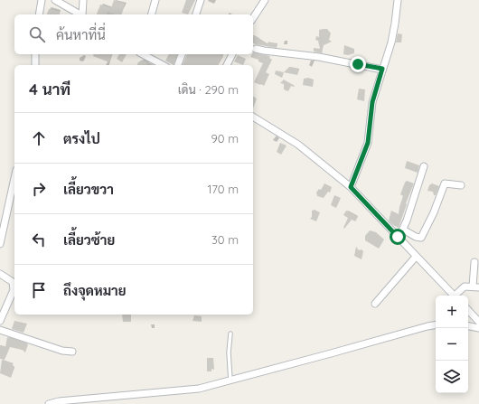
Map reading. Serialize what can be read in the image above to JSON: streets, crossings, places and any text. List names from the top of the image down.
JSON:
{
  "page": {
    "search": "ค้นหาที่นี่",
    "heading": ["4 นาที", "เดิน · 290 m"],
    "list": [
      ["ตรงไป", "90 m"],
      ["เลี้ยวขวา", "170 m"],
      ["เลี้ยวซ้าย", "30 m"],
      "ถึงจุดหมาย"
    ],
    "map_buttons": ["+", "−"]
  }
}
